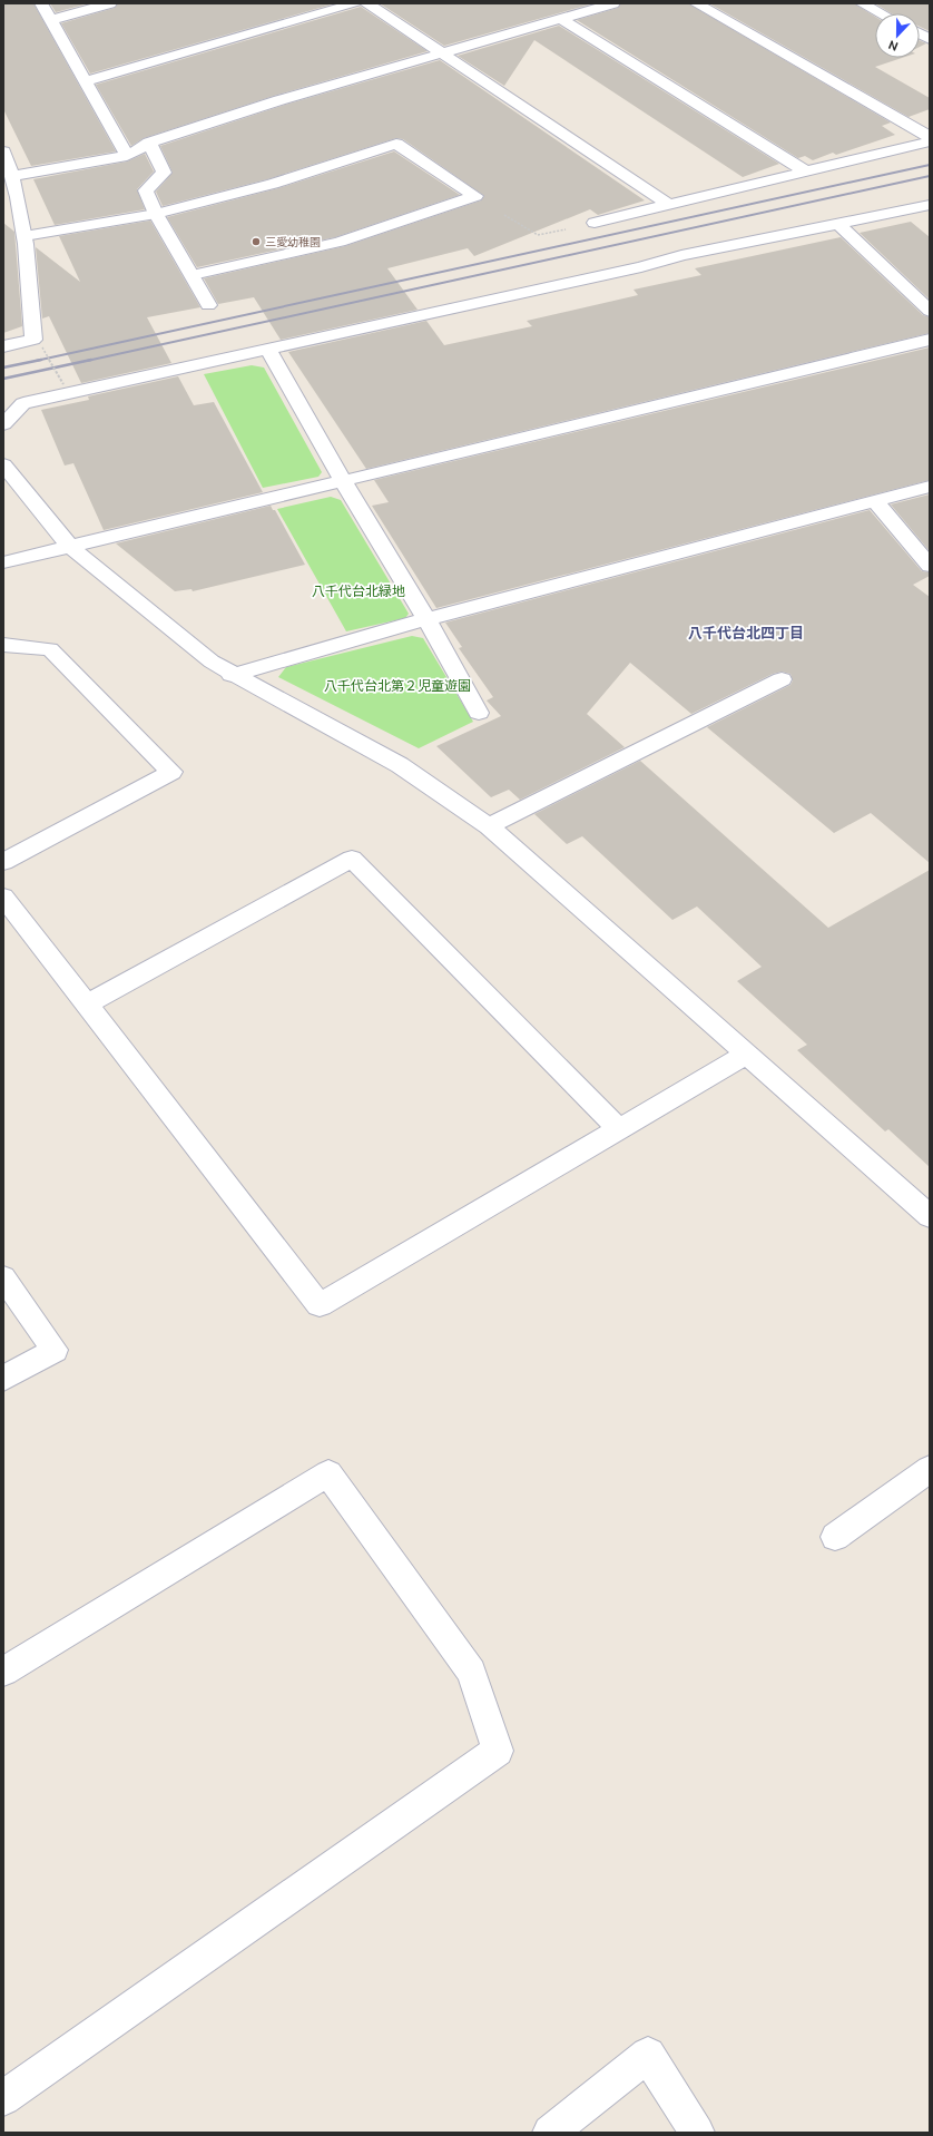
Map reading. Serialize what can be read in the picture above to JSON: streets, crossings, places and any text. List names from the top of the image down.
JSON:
{
  "districts": ["八千代台北四丁目"],
  "parks": ["八千代台北緑地", "八千代台北第２児童遊園"],
  "places": ["三愛幼稚園"],
  "north": "bottom"
}
